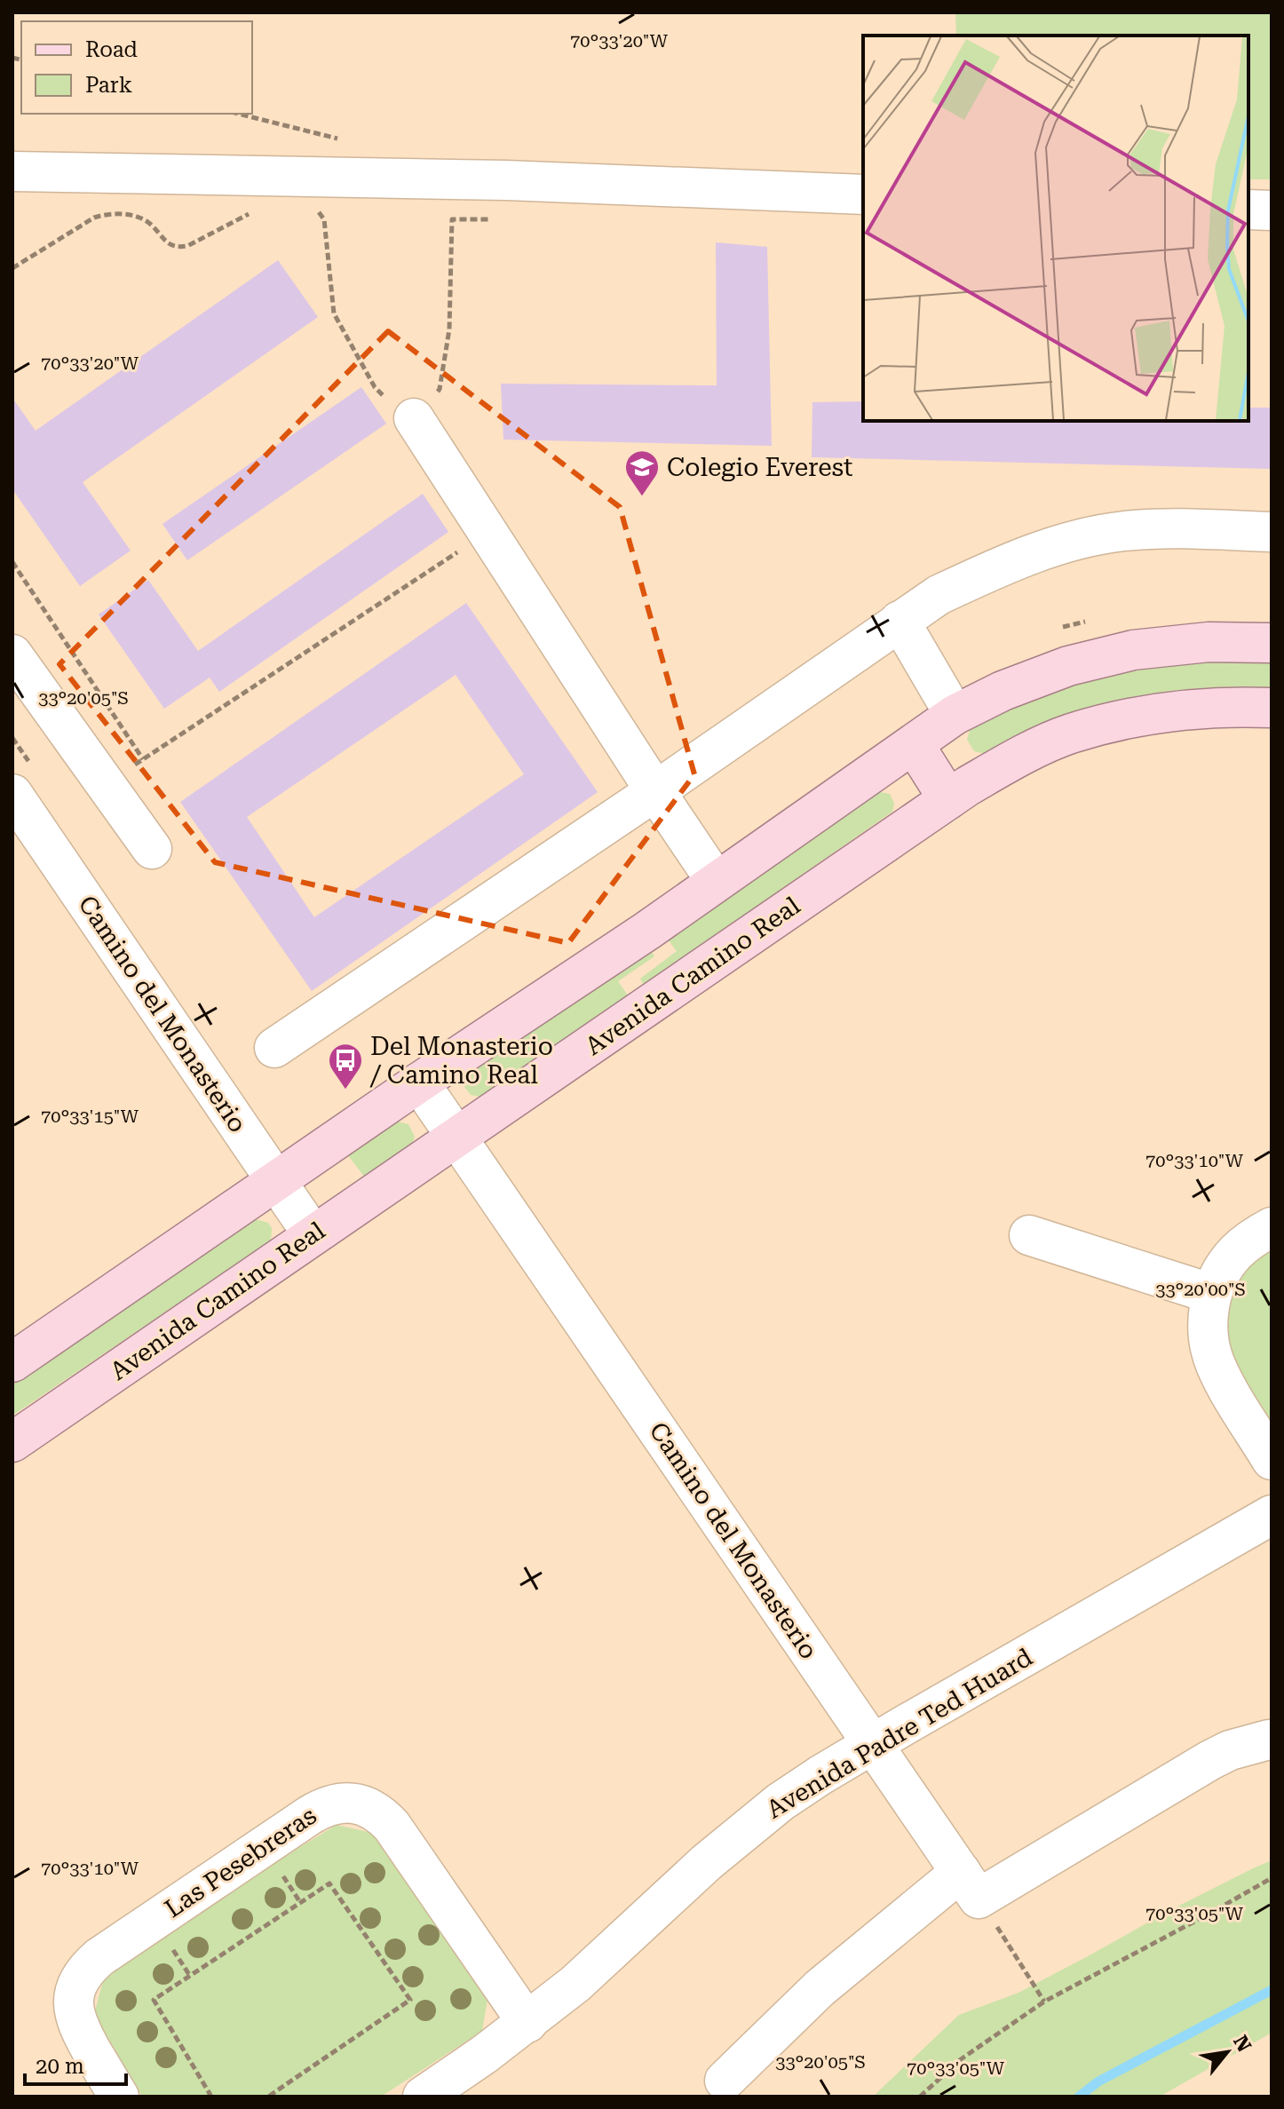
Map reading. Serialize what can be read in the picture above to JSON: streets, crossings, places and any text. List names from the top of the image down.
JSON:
{
  "streets": {
    "main road": ["Avenida Camino Real"],
    "street": ["Camino del Monasterio", "Avenida Padre Ted Huard", "Las Pesebreras"]
  },
  "crossings": [
    ["Avenida Camino Real", "Camino del Monasterio"],
    ["Camino del Monasterio", "Avenida Padre Ted Huard"],
    ["Avenida Padre Ted Huard", "Las Pesebreras"]
  ],
  "places": {
    "school or university": ["Colegio Everest"],
    "bus stop": ["Del Monasterio / Camino Real"]
  },
  "legend": ["Road", "Park"],
  "scale_bar": "20 m",
  "north": "top right",
  "coordinates": [
    "70°33'20\"W",
    "33°20'05\"S",
    "70°33'15\"W",
    "70°33'10\"W",
    "33°20'00\"S",
    "70°33'05\"W"
  ]
}
